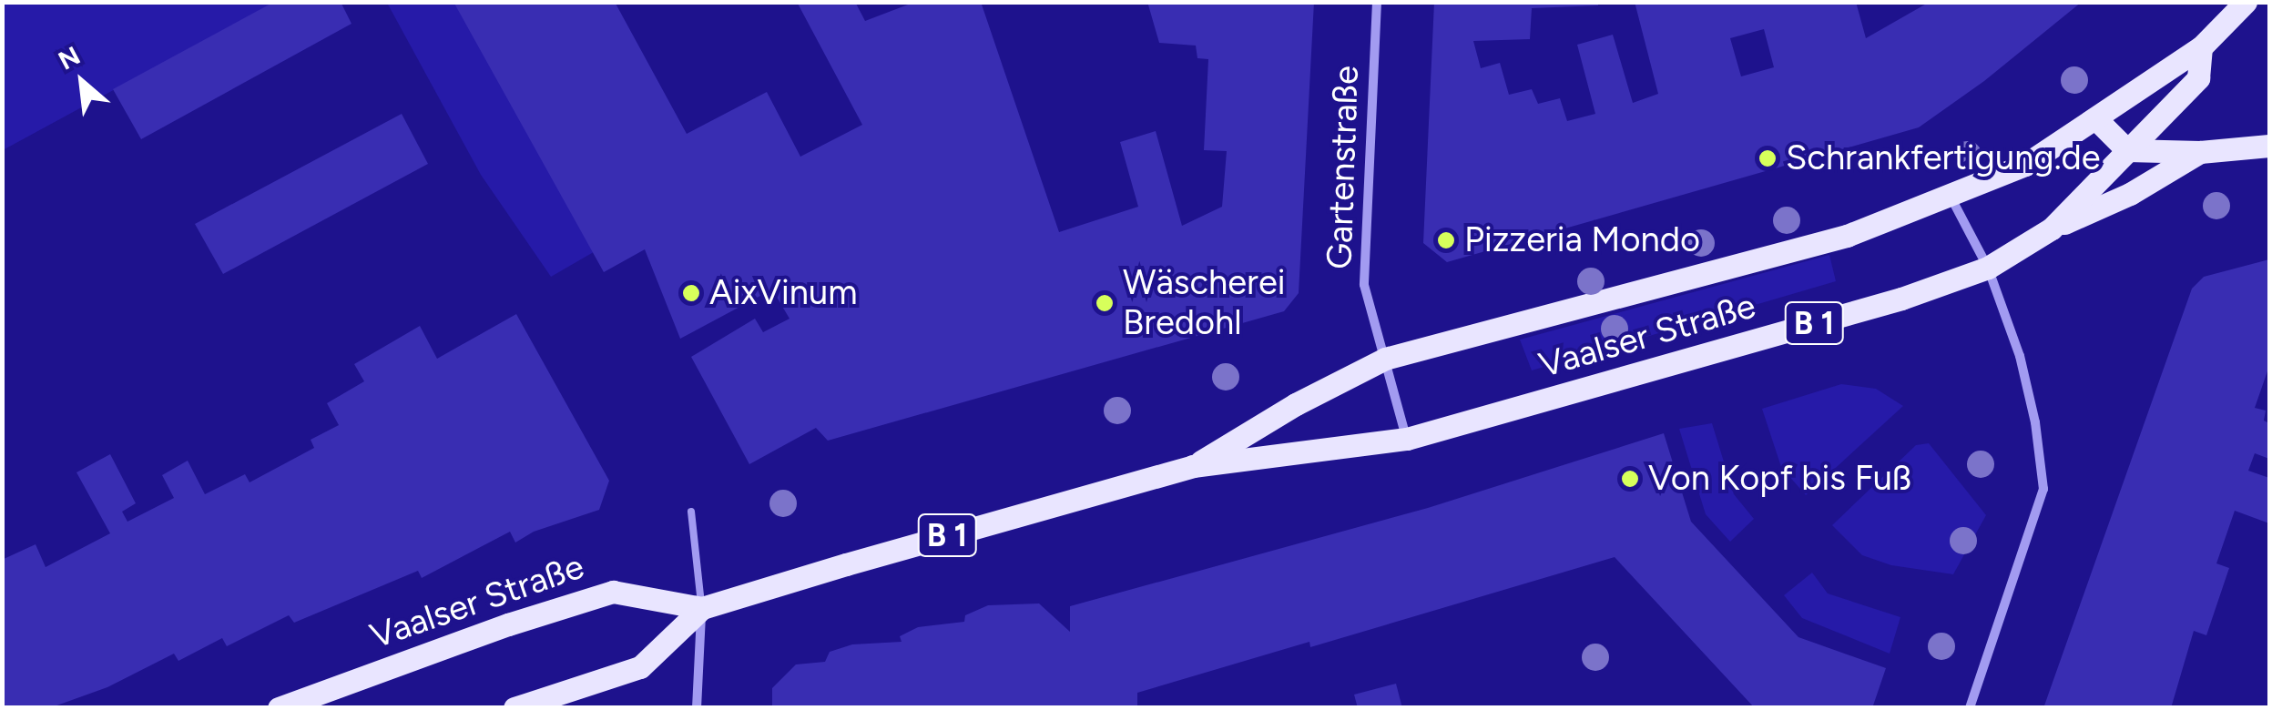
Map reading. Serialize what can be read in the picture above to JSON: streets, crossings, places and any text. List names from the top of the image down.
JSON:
{
  "streets": {
    "main road": ["B 1", "Vaalser Straße"],
    "street": ["Gartenstraße"]
  },
  "crossings": [
    ["Gartenstraße", "Vaalser Straße"],
    ["B 1", "Vaalser Straße"]
  ],
  "places": [
    "Schrankfertigung.de",
    "Pizzeria Mondo",
    "AixVinum",
    "Wäscherei Bredohl",
    "Von Kopf bis Fuß"
  ],
  "north": "top left"
}
